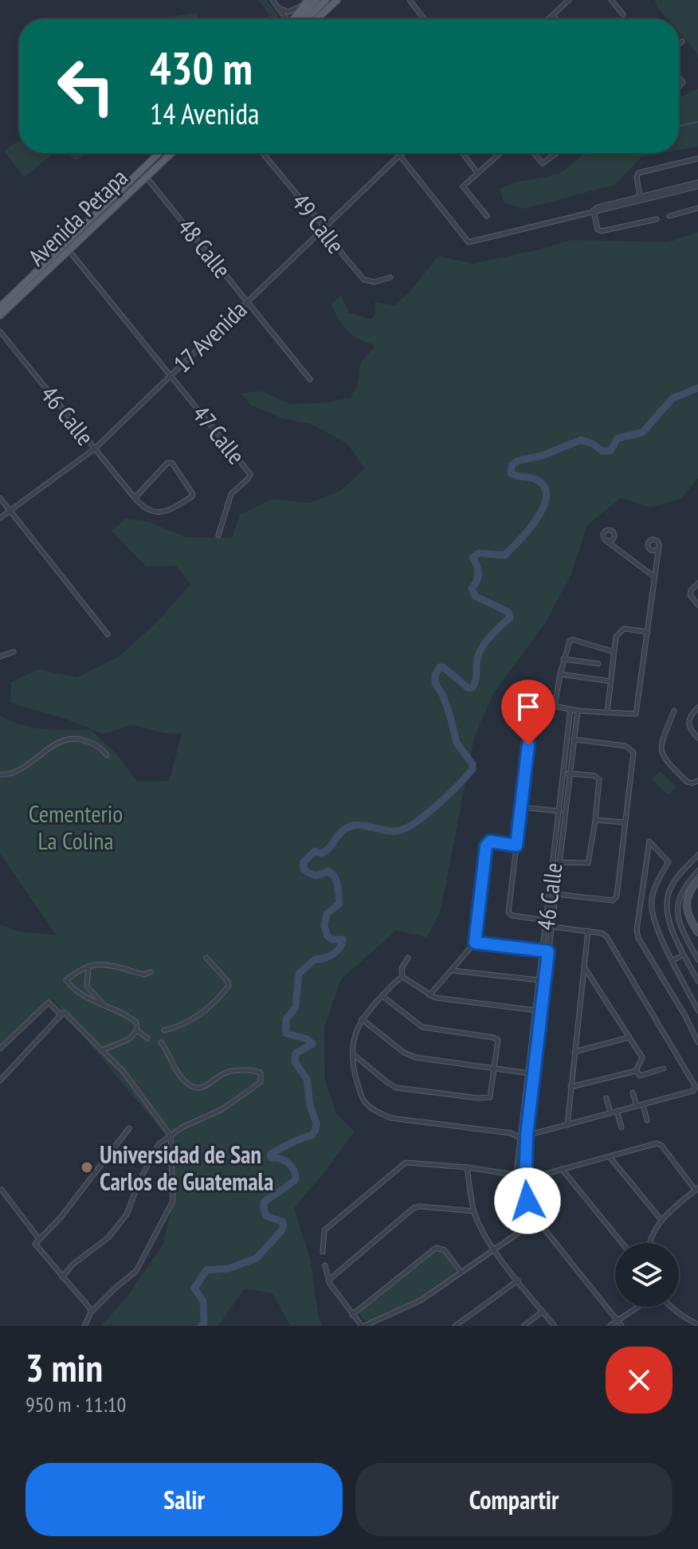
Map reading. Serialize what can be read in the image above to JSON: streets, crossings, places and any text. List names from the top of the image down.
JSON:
{
  "streets": {
    "main road": ["Avenida Petapa"],
    "street": [
      "49 Calle",
      "48 Calle",
      "17 Avenida",
      "46 Calle",
      "47 Calle"
    ]
  },
  "crossings": [
    ["Avenida Petapa", "48 Calle"],
    ["Avenida Petapa", "47 Calle"],
    ["49 Calle", "17 Avenida"],
    ["48 Calle", "17 Avenida"],
    ["17 Avenida", "46 Calle"],
    ["17 Avenida", "47 Calle"]
  ],
  "parks": ["Cementerio La Colina"],
  "places": ["Universidad de San Carlos de Guatemala"],
  "page": {
    "turn": ["430 m", "14 Avenida"],
    "heading": ["3 min", "950 m · 11:10"],
    "buttons": ["Salir", "Compartir"]
  }
}
